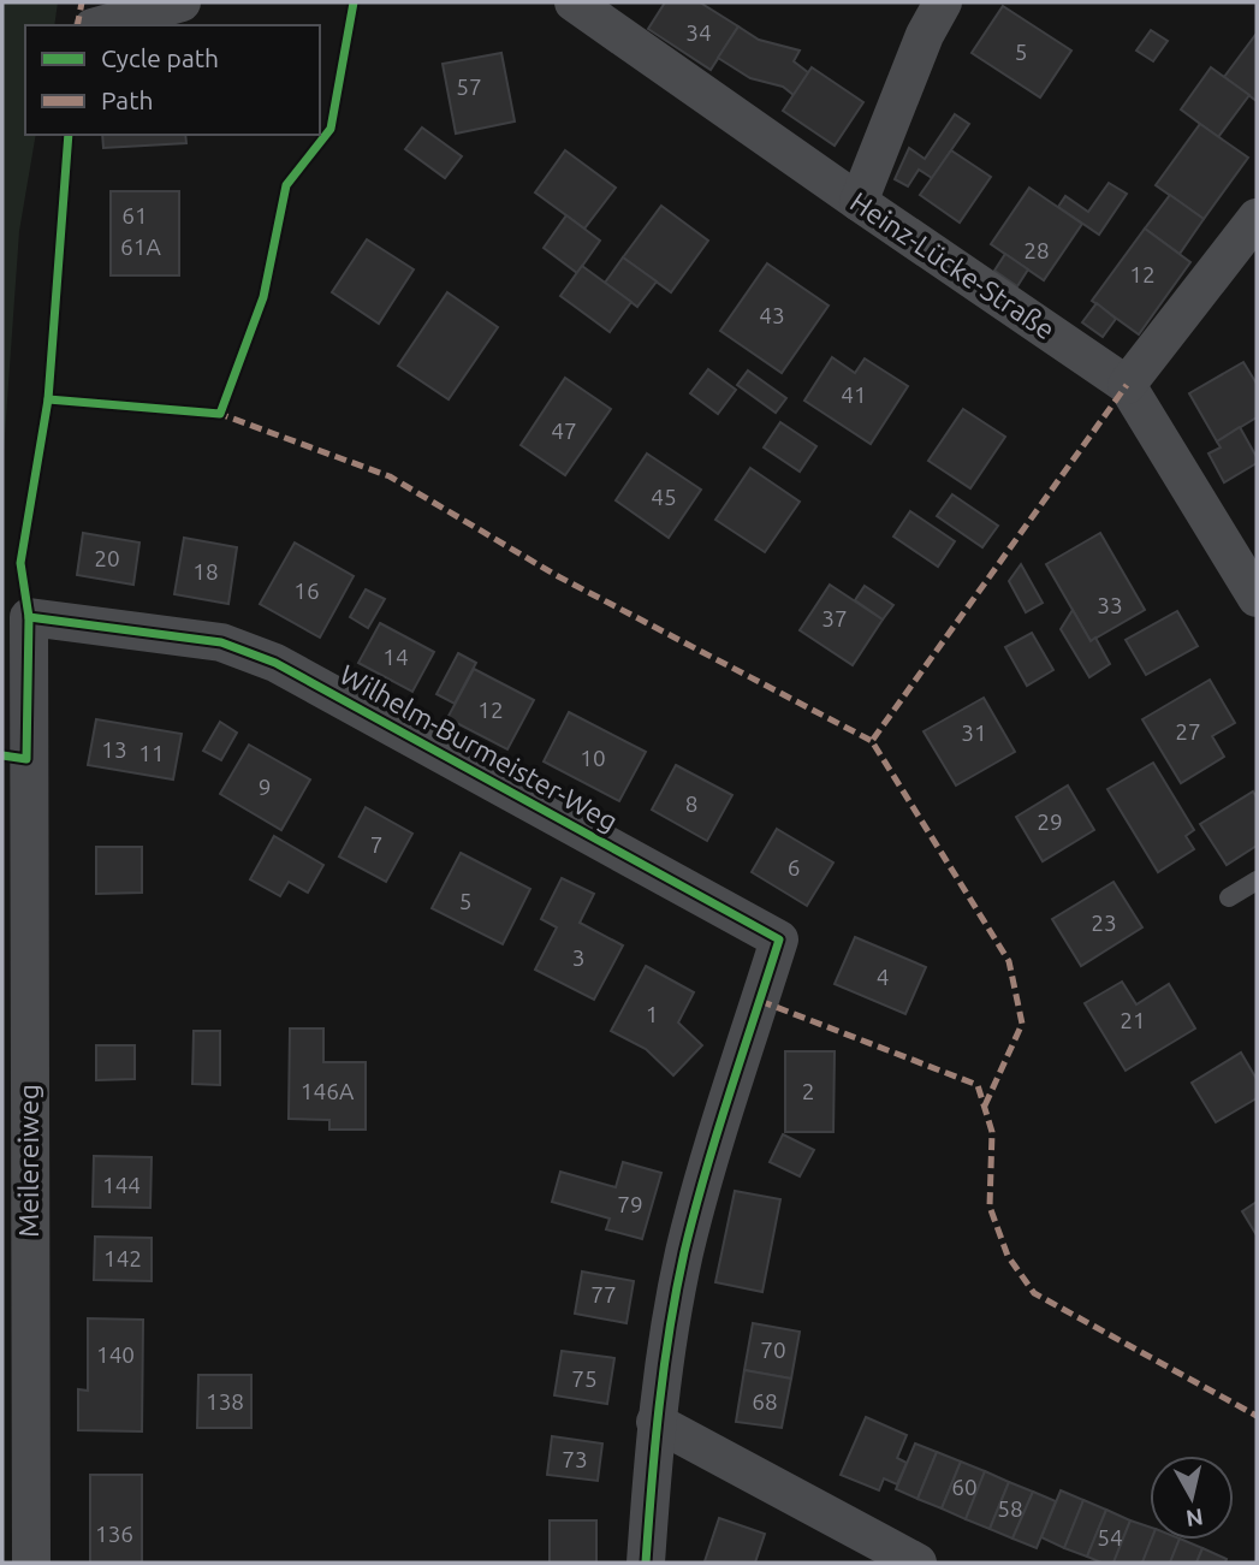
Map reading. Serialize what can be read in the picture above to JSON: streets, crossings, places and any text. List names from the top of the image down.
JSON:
{
  "streets": {
    "street": ["Heinz-Lücke-Straße", "Wilhelm-Burmeister-Weg", "Meilereiweg"]
  },
  "crossings": [
    ["Wilhelm-Burmeister-Weg", "Meilereiweg"]
  ],
  "house_numbers": [
    "34",
    "5",
    "57",
    "61",
    "61A",
    "28",
    "12",
    "43",
    "41",
    "47",
    "45",
    "20",
    "18",
    "16",
    "33",
    "37",
    "14",
    "12",
    "27",
    "31",
    "13",
    "11",
    "10",
    "9",
    "8",
    "29",
    "7",
    "6",
    "5",
    "23",
    "3",
    "4",
    "1",
    "21",
    "146A",
    "2",
    "144",
    "79",
    "142",
    "77",
    "70",
    "140",
    "75",
    "138",
    "68",
    "73",
    "60",
    "58",
    "136",
    "54"
  ],
  "legend": ["Cycle path", "Path"],
  "north": "bottom"
}
